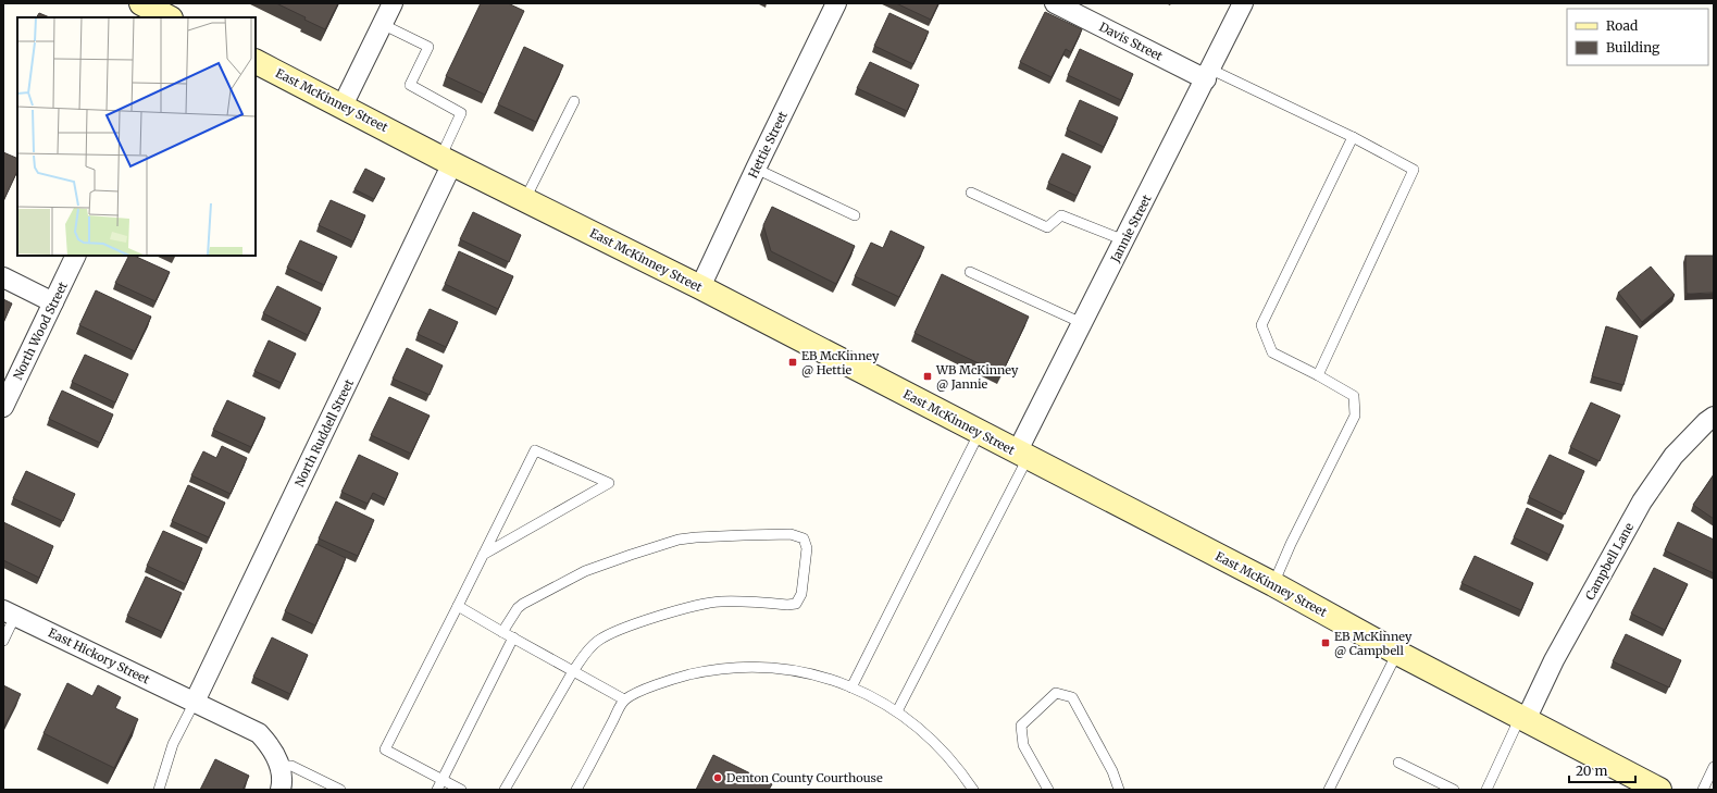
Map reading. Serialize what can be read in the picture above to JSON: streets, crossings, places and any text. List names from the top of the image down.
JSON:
{
  "streets": {
    "main road": ["East McKinney Street"],
    "street": [
      "Davis Street",
      "Hettie Street",
      "Jannie Street",
      "North Wood Street",
      "North Ruddell Street",
      "Campbell Lane",
      "East Hickory Street"
    ]
  },
  "crossings": [
    ["Davis Street", "Jannie Street"],
    ["East McKinney Street", "Hettie Street"],
    ["East McKinney Street", "Jannie Street"],
    ["East McKinney Street", "North Ruddell Street"],
    ["East McKinney Street", "Campbell Lane"],
    ["North Ruddell Street", "East Hickory Street"]
  ],
  "places": {
    "transit": ["EB McKinney @ Hettie", "WB McKinney @ Jannie", "EB McKinney @ Campbell"],
    "other": ["Denton County Courthouse"]
  },
  "legend": ["Road", "Building"],
  "scale_bar": "20 m"
}
